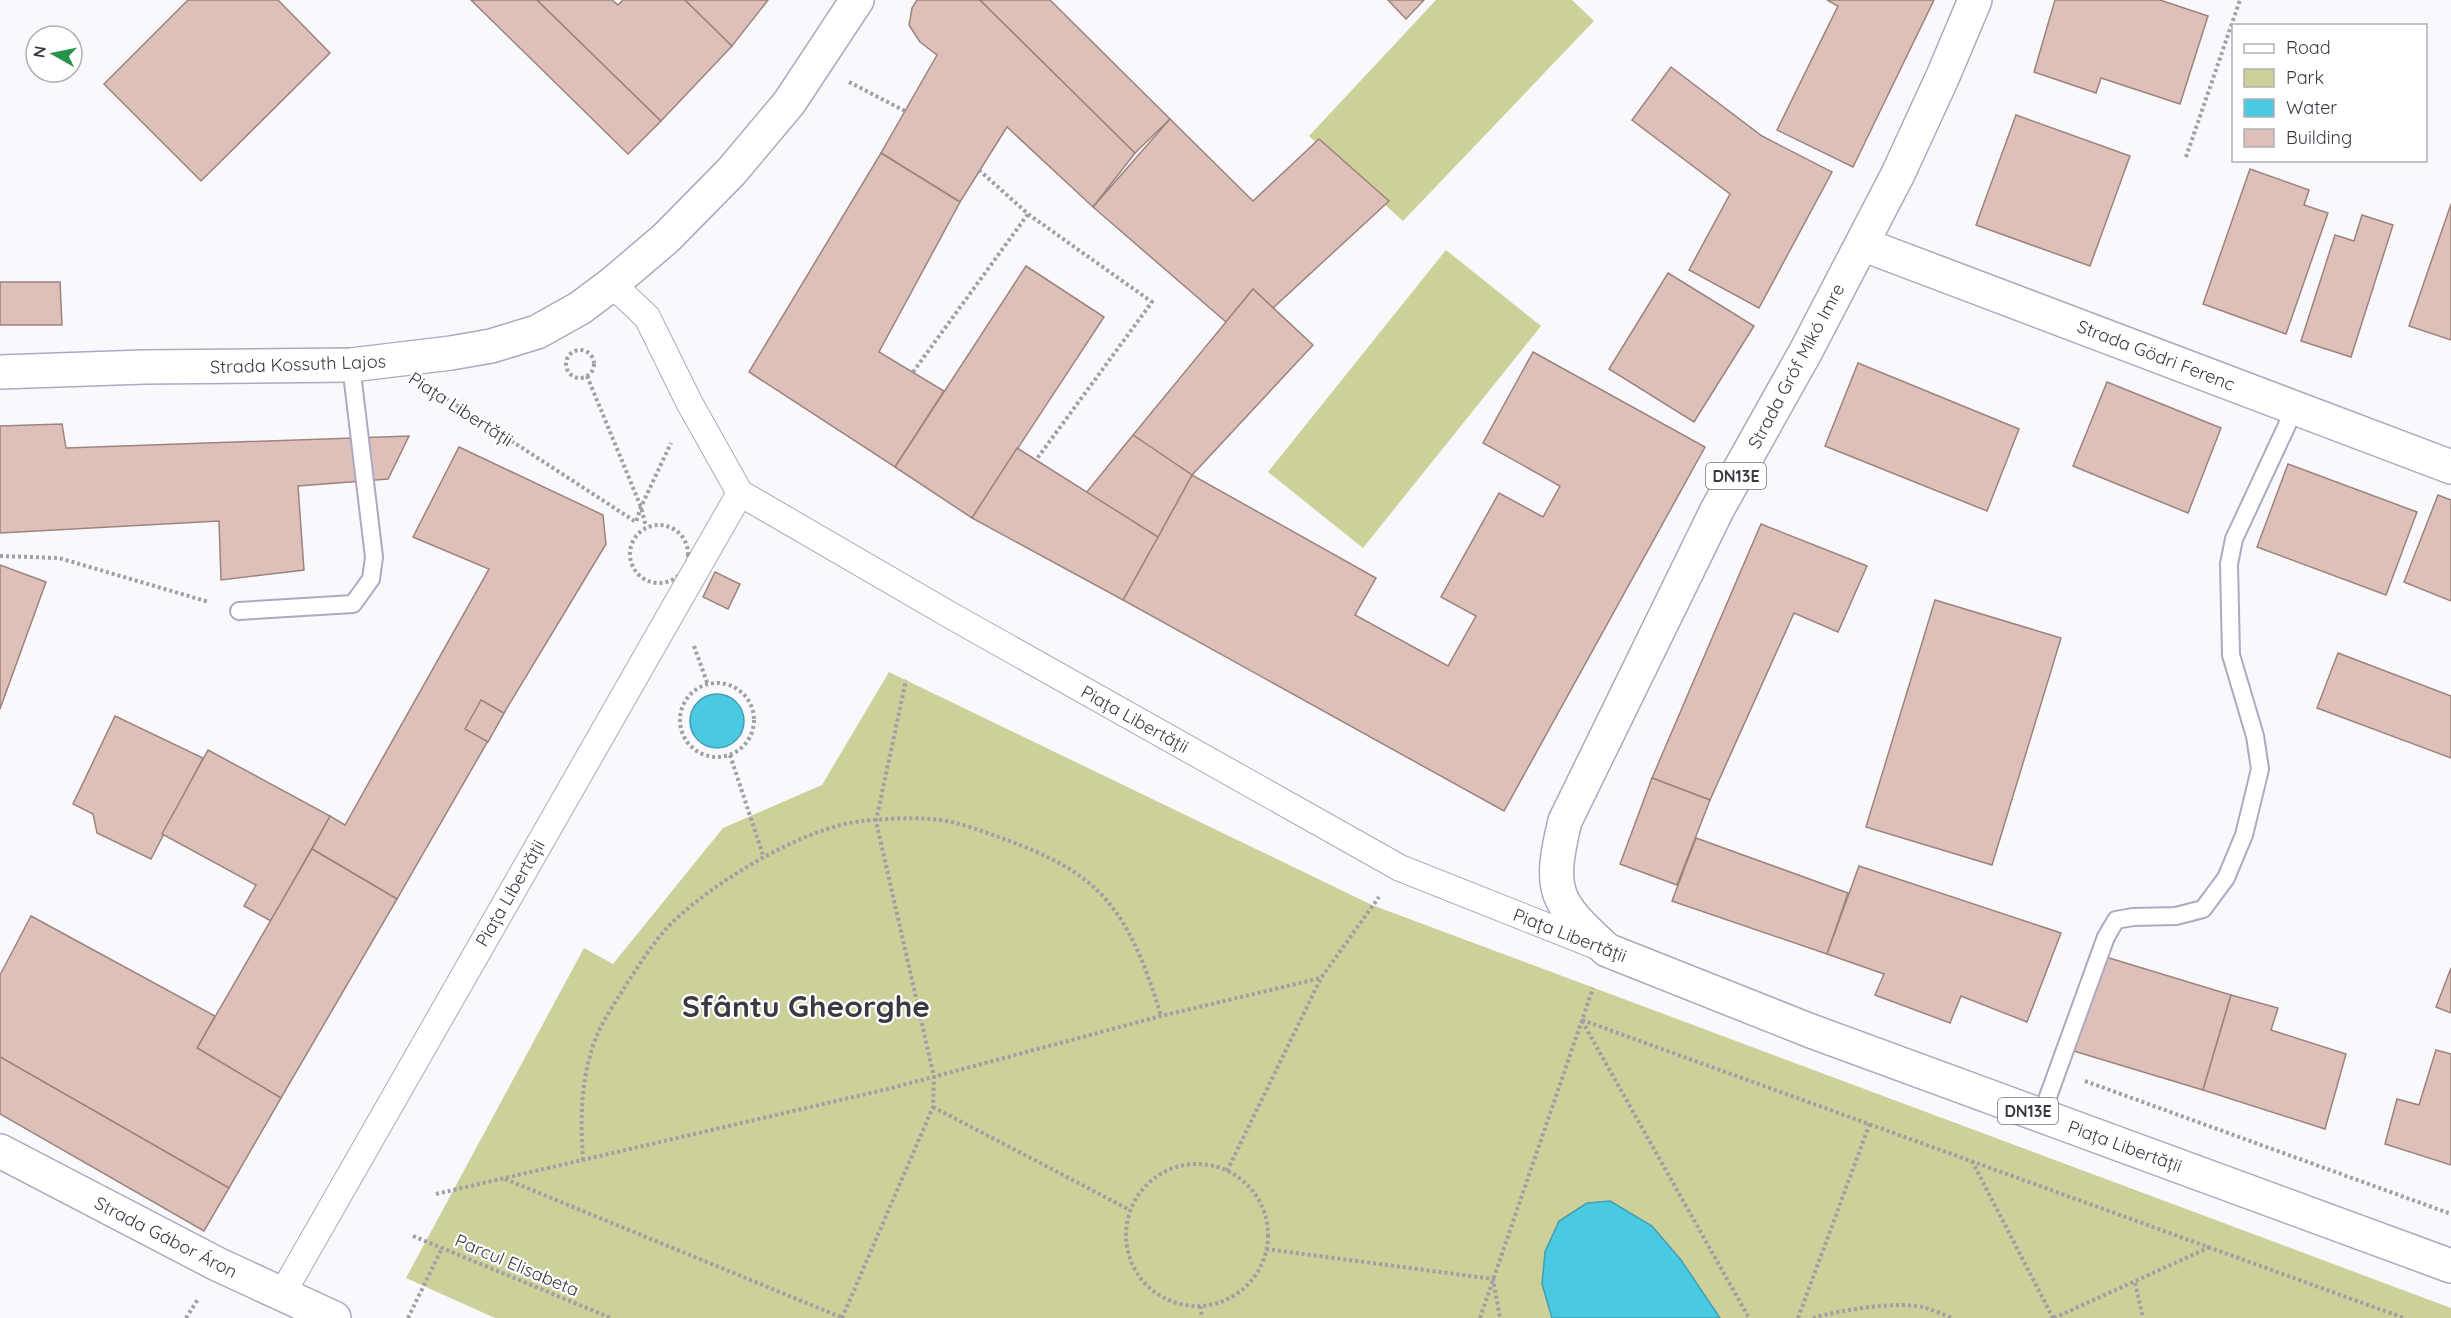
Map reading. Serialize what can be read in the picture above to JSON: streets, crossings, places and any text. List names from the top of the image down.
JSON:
{
  "streets": {
    "main road": [
      "Strada Gödri Ferenc",
      "Strada Kossuth Lajos",
      "Strada Gróf Mikó Imre",
      "Piața Libertății",
      "DN13E",
      "Strada Gábor Áron"
    ],
    "path": ["Parcul Elisabeta"]
  },
  "crossings": [
    ["Strada Gödri Ferenc", "Strada Gróf Mikó Imre"],
    ["Strada Kossuth Lajos", "Piața Libertății"],
    ["Strada Gróf Mikó Imre", "Piața Libertății"],
    ["Piața Libertății", "Strada Gábor Áron"]
  ],
  "districts": ["Sfântu Gheorghe"],
  "legend": [
    "Road",
    "Park",
    "Water",
    "Building"
  ],
  "north": "left"
}
